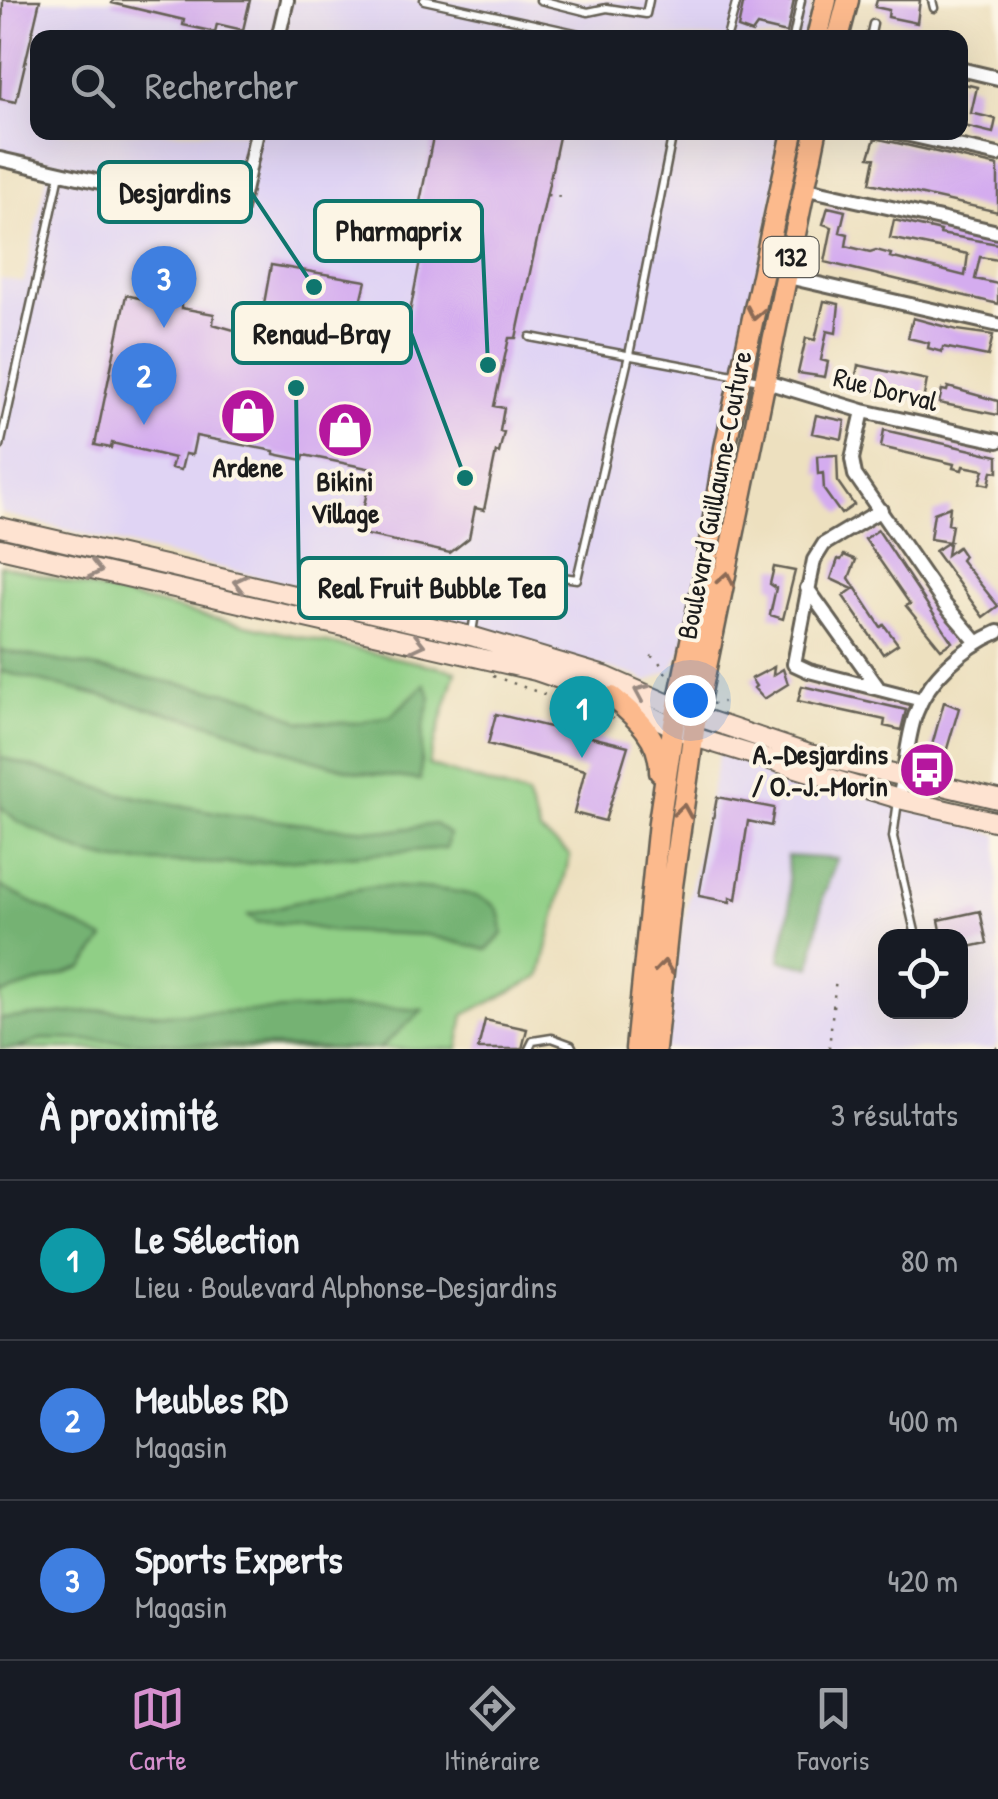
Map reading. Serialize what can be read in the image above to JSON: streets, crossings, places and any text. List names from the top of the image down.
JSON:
{
  "streets": {
    "main road": ["132", "Boulevard Guillaume-Couture"],
    "street": ["Rue Dorval"]
  },
  "crossings": [
    ["Rue Dorval", "Boulevard Guillaume-Couture"]
  ],
  "places": {
    "other": [
      "Desjardins",
      "Pharmaprix",
      "Real Fruit Bubble Tea",
      "Renaud-Bray"
    ],
    "shop": ["Ardene", "Bikini Village"],
    "bus stop": ["A.-Desjardins / O.-J.-Morin"]
  },
  "page": {
    "search": "Rechercher",
    "pins": ["3", "2", "1"],
    "heading": ["À proximité", "3 résultats"],
    "list": [
      {
        "mark": "1",
        "name": "Le Sélection",
        "note": "Lieu · Boulevard Alphonse-Desjardins",
        "value": "80 m"
      },
      {
        "mark": "2",
        "name": "Meubles RD",
        "note": "Magasin",
        "value": "400 m"
      },
      {
        "mark": "3",
        "name": "Sports Experts",
        "note": "Magasin",
        "value": "420 m"
      }
    ],
    "nav": ["Carte", "Itinéraire", "Favoris"]
  }
}
